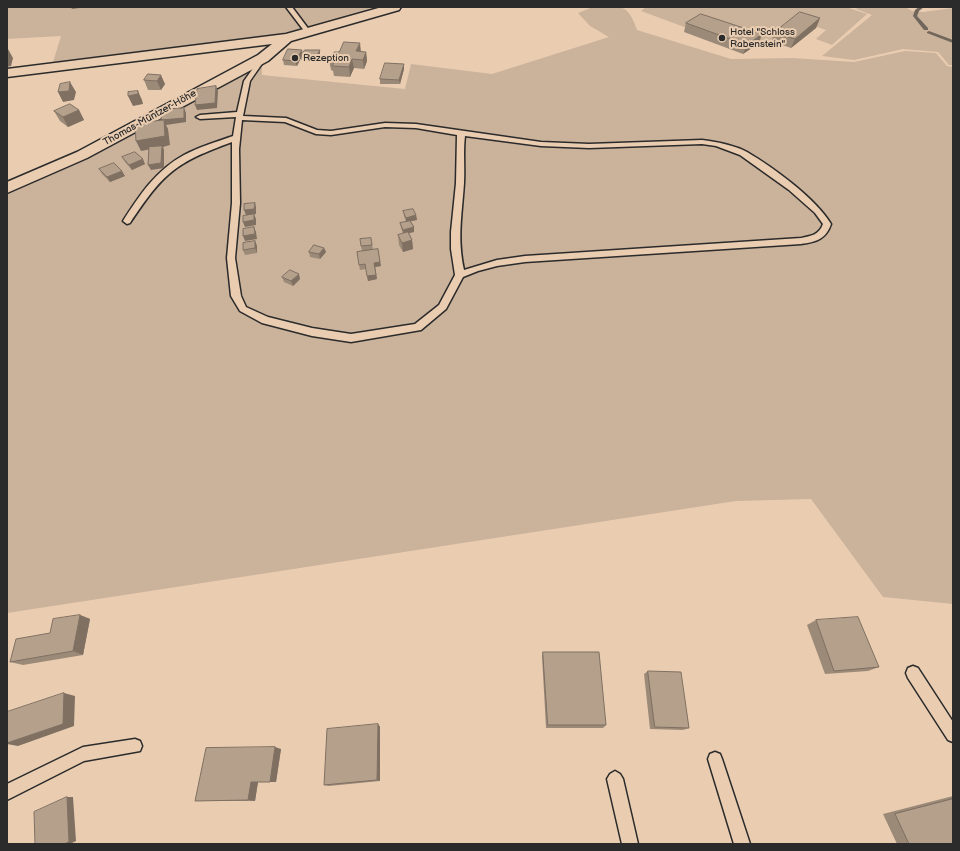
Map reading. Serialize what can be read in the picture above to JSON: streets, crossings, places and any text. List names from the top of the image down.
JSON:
{
  "streets": {
    "street": ["Thomas-Müntzer-Höhe"]
  },
  "places": ["Hotel \"Schloss Rabenstein\"", "Rezeption"]
}
